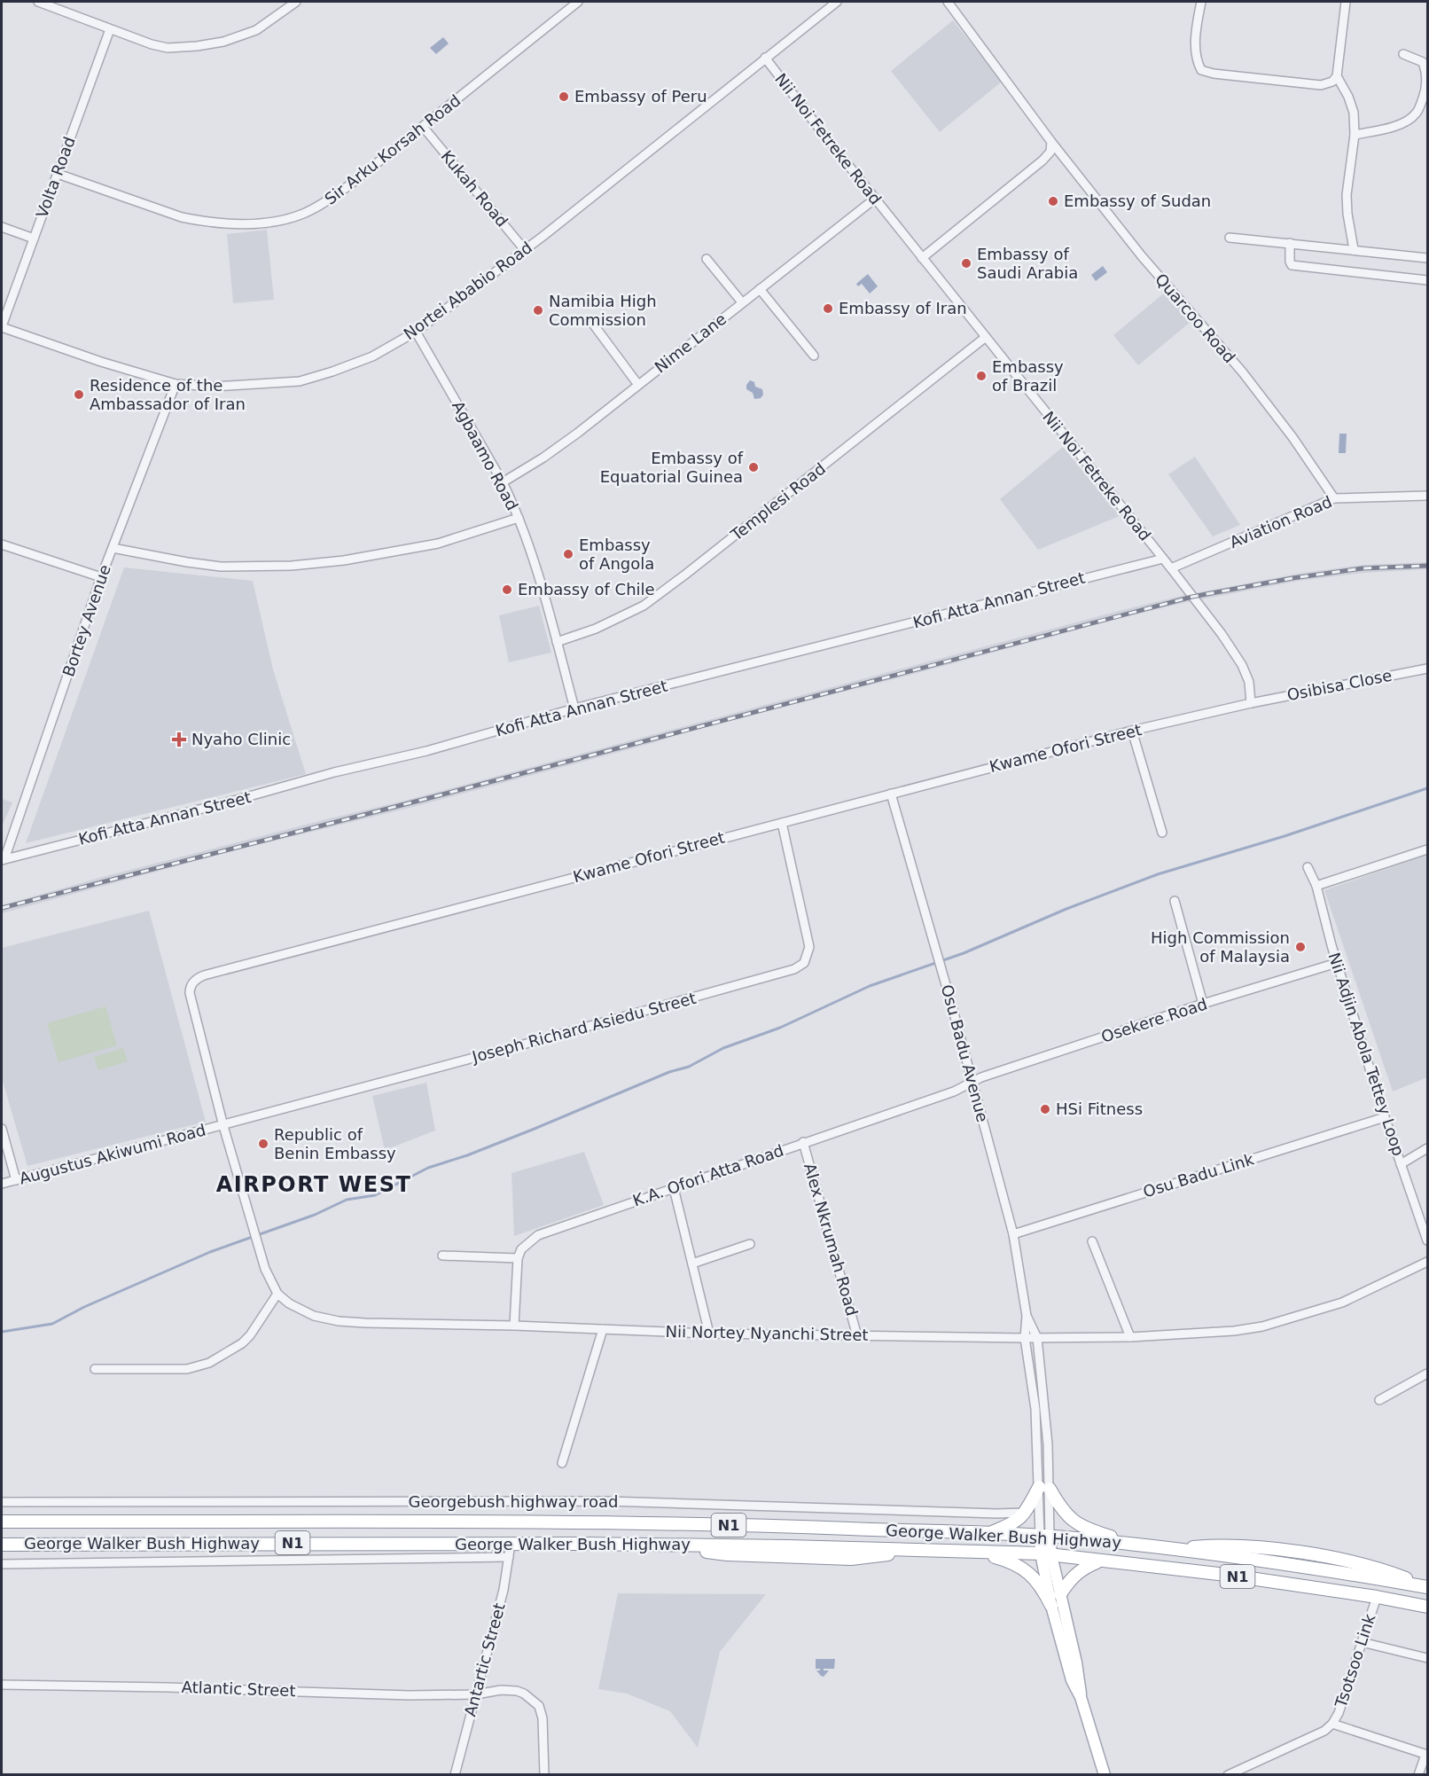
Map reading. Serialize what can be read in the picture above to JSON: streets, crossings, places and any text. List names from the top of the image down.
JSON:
{
  "streets": {
    "highway": ["N1", "George Walker Bush Highway"],
    "street": [
      "Nii Noi Fetreke Road",
      "Sir Arku Korsah Road",
      "Volta Road",
      "Kukah Road",
      "Nortei Ababio Road",
      "Quarcoo Road",
      "Nime Lane",
      "Agbaamo Road",
      "Templesi Road",
      "Aviation Road",
      "Kofi Atta Annan Street",
      "Bortey Avenue",
      "Osibisa Close",
      "Kwame Ofori Street",
      "Osekere Road",
      "Joseph Richard Asiedu Street",
      "Osu Badu Avenue",
      "Nii Adjin Abola Tettey Loop",
      "Augustus Akiwumi Road",
      "K.A. Ofori Atta Road",
      "Osu Badu Link",
      "Alex Nkrumah Road",
      "Nii Nortey Nyanchi Street",
      "Georgebush highway road",
      "Antartic Street",
      "Tsotsoo Link",
      "Atlantic Street"
    ]
  },
  "crossings": [
    ["Nii Noi Fetreke Road", "Nortei Ababio Road"],
    ["Nii Noi Fetreke Road", "Nime Lane"],
    ["Nii Noi Fetreke Road", "Templesi Road"],
    ["Nii Noi Fetreke Road", "Aviation Road"],
    ["Nii Noi Fetreke Road", "Kofi Atta Annan Street"],
    ["Nii Noi Fetreke Road", "Osibisa Close"],
    ["Nii Noi Fetreke Road", "Kwame Ofori Street"],
    ["Sir Arku Korsah Road", "Volta Road"],
    ["Sir Arku Korsah Road", "Kukah Road"],
    ["Volta Road", "Nortei Ababio Road"],
    ["Kukah Road", "Nortei Ababio Road"],
    ["Nortei Ababio Road", "Agbaamo Road"],
    ["Nortei Ababio Road", "Bortey Avenue"],
    ["Quarcoo Road", "Aviation Road"],
    ["Nime Lane", "Agbaamo Road"],
    ["Agbaamo Road", "Templesi Road"],
    ["Agbaamo Road", "Kofi Atta Annan Street"],
    ["Kofi Atta Annan Street", "Bortey Avenue"],
    ["Osibisa Close", "Kwame Ofori Street"],
    ["Kwame Ofori Street", "Joseph Richard Asiedu Street"],
    ["Kwame Ofori Street", "Osu Badu Avenue"],
    ["Kwame Ofori Street", "Augustus Akiwumi Road"],
    ["Kwame Ofori Street", "Nii Nortey Nyanchi Street"],
    ["Osekere Road", "Osu Badu Avenue"],
    ["Osekere Road", "Nii Adjin Abola Tettey Loop"],
    ["Osekere Road", "K.A. Ofori Atta Road"],
    ["Joseph Richard Asiedu Street", "Augustus Akiwumi Road"],
    ["Joseph Richard Asiedu Street", "Nii Nortey Nyanchi Street"],
    ["Osu Badu Avenue", "K.A. Ofori Atta Road"],
    ["Osu Badu Avenue", "Osu Badu Link"],
    ["Osu Badu Avenue", "Nii Nortey Nyanchi Street"],
    ["Osu Badu Avenue", "George Walker Bush Highway"],
    ["Nii Adjin Abola Tettey Loop", "Osu Badu Link"],
    ["Augustus Akiwumi Road", "Nii Nortey Nyanchi Street"],
    ["K.A. Ofori Atta Road", "Alex Nkrumah Road"],
    ["Alex Nkrumah Road", "Nii Nortey Nyanchi Street"],
    ["George Walker Bush Highway", "Antartic Street"],
    ["George Walker Bush Highway", "Tsotsoo Link"],
    ["Antartic Street", "Atlantic Street"]
  ],
  "districts": ["AIRPORT WEST"],
  "places": {
    "other": [
      "Embassy of Peru",
      "Embassy of Sudan",
      "Embassy of Saudi Arabia",
      "Embassy of Iran",
      "Namibia High Commission",
      "Embassy of Brazil",
      "Residence of the Ambassador of Iran",
      "Embassy of Equatorial Guinea",
      "Embassy of Angola",
      "Embassy of Chile",
      "High Commission of Malaysia",
      "HSi Fitness",
      "Republic of Benin Embassy"
    ],
    "health": ["Nyaho Clinic"]
  }
}
